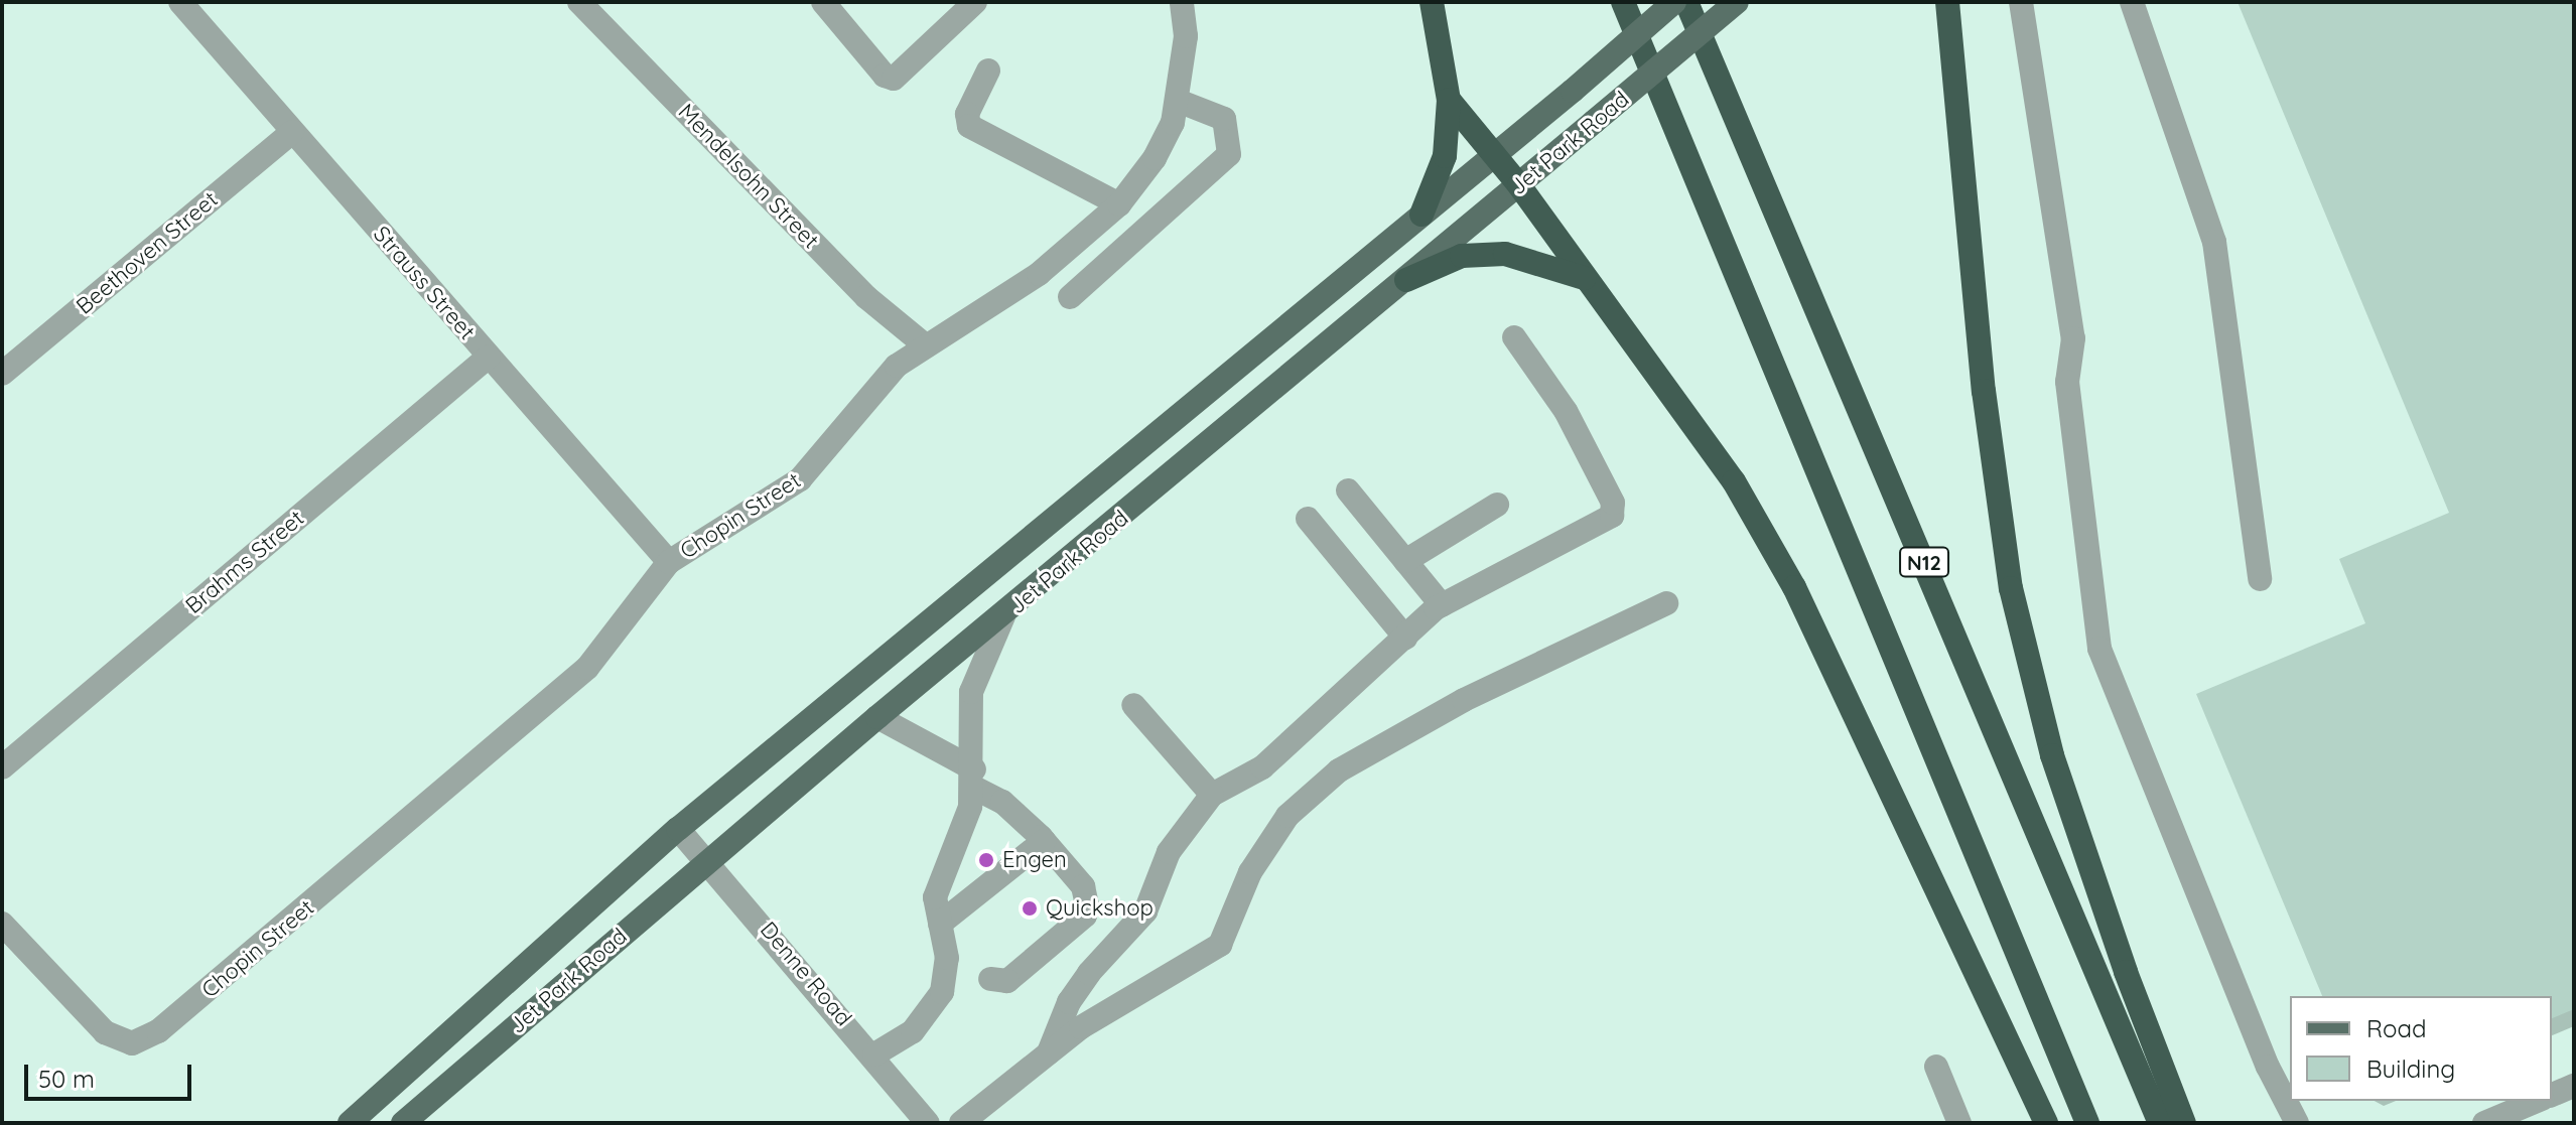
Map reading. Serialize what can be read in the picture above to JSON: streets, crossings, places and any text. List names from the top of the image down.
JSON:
{
  "streets": {
    "highway": ["N12"],
    "main road": ["Jet Park Road"],
    "street": [
      "Mendelsohn Street",
      "Beethoven Street",
      "Strauss Street",
      "Chopin Street",
      "Brahms Street",
      "Denne Road"
    ]
  },
  "crossings": [
    ["Jet Park Road", "Denne Road"],
    ["Mendelsohn Street", "Chopin Street"],
    ["Beethoven Street", "Strauss Street"],
    ["Strauss Street", "Chopin Street"],
    ["Strauss Street", "Brahms Street"]
  ],
  "places": ["Engen", "Quickshop"],
  "legend": ["Road", "Building"],
  "scale_bar": "50 m"
}
